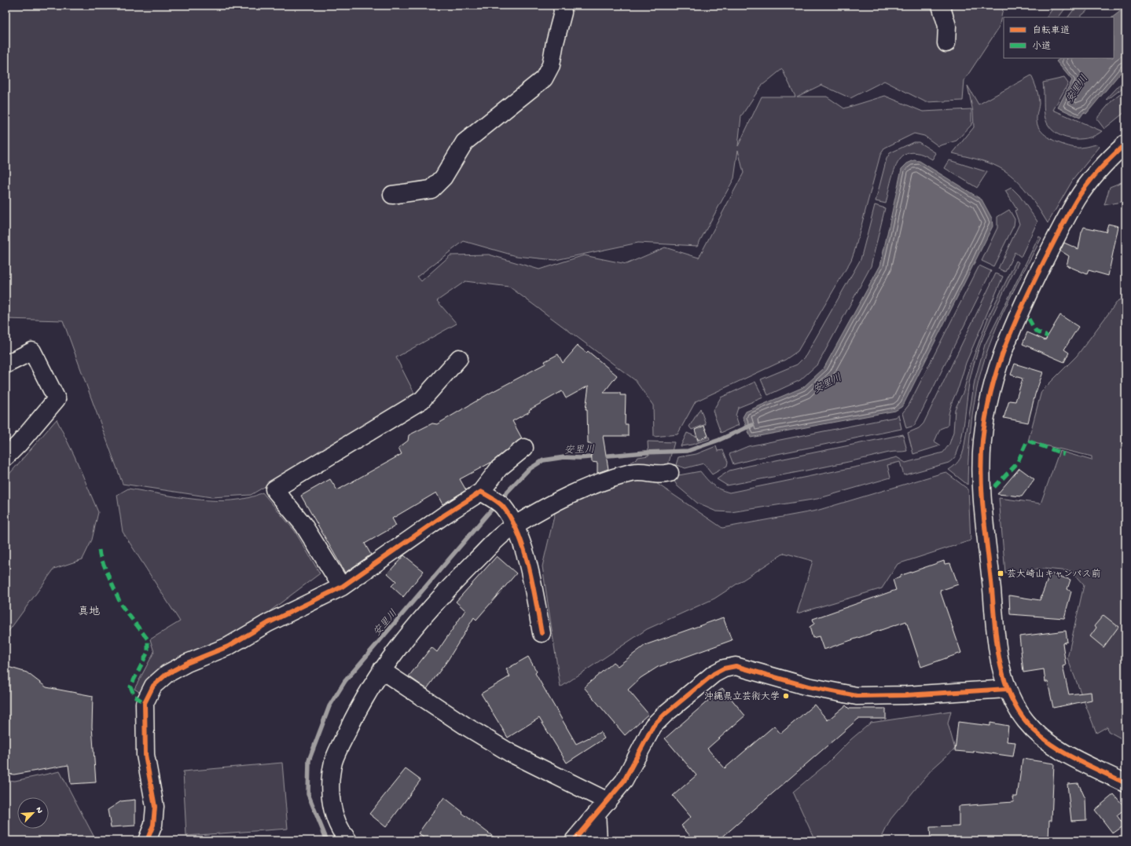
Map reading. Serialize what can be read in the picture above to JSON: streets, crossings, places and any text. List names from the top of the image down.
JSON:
{
  "districts": ["真地"],
  "water": ["安里川"],
  "places": {
    "transit": ["芸大崎山キャンパス前"],
    "other": ["沖縄県立芸術大学"]
  },
  "legend": ["自転車道", "小道"],
  "north": "top right"
}
